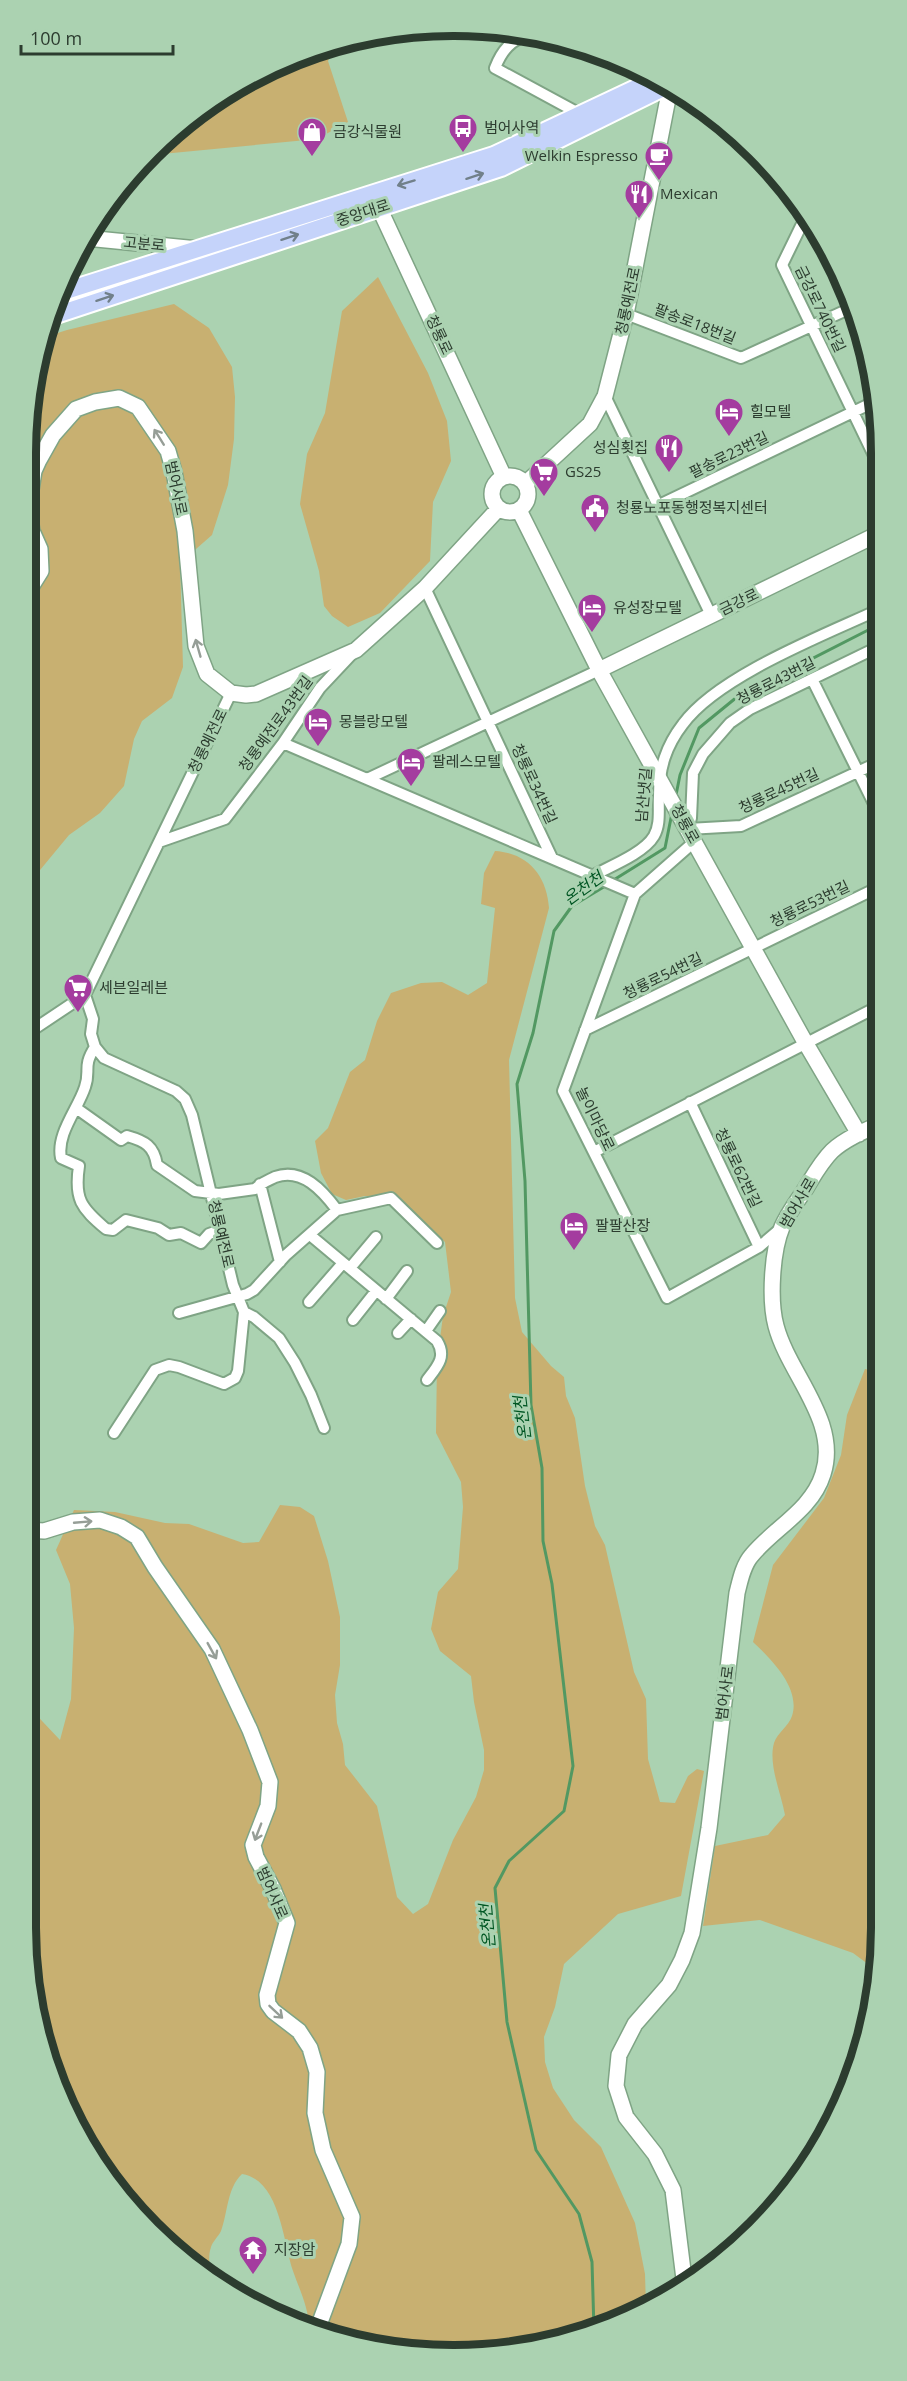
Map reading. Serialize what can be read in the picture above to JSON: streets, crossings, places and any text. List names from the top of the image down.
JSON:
{
  "streets": {
    "main road": ["중앙대로"],
    "street": [
      "고분로",
      "청룡예전로",
      "금강로740번길",
      "팔송로18번길",
      "청룡로",
      "팔송로23번길",
      "범어사로",
      "금강로",
      "청룡로43번길",
      "청룡예전로43번길",
      "청룡로34번길",
      "청룡로45번길",
      "남산냇길",
      "청룡로53번길",
      "청룡로54번길",
      "놀이마당로",
      "청룡로62번길"
    ]
  },
  "crossings": [
    ["중앙대로", "고분로"],
    ["중앙대로", "청룡로"],
    ["청룡예전로", "팔송로18번길"],
    ["청룡예전로", "청룡로"],
    ["청룡예전로", "범어사로"],
    ["청룡예전로", "청룡예전로43번길"],
    ["청룡예전로", "청룡로34번길"],
    ["금강로740번길", "팔송로18번길"],
    ["금강로740번길", "팔송로23번길"],
    ["청룡로", "범어사로"],
    ["청룡로", "금강로"],
    ["청룡로", "청룡로43번길"],
    ["청룡로", "청룡로45번길"],
    ["청룡로", "남산냇길"],
    ["청룡로", "청룡로53번길"],
    ["청룡로", "청룡로54번길"],
    ["청룡로", "놀이마당로"],
    ["범어사로", "놀이마당로"],
    ["청룡로43번길", "청룡로45번길"],
    ["청룡로43번길", "놀이마당로"],
    ["청룡로45번길", "놀이마당로"],
    ["청룡로53번길", "청룡로54번길"],
    ["청룡로54번길", "놀이마당로"],
    ["놀이마당로", "청룡로62번길"]
  ],
  "water": ["온천천"],
  "places": {
    "bus stop": ["범어사역"],
    "shop": ["금강식물원"],
    "cafe": ["Welkin Espresso"],
    "restaurant": ["Mexican", "성심횟집"],
    "hotel": [
      "힐모텔",
      "유성장모텔",
      "몽블랑모텔",
      "팔레스모텔",
      "팔팔산장"
    ],
    "supermarket": ["GS25", "세븐일레븐"],
    "public building": ["청룡노포동행정복지센터"],
    "temple": ["지장암"]
  },
  "scale_bar": "100 m"
}
